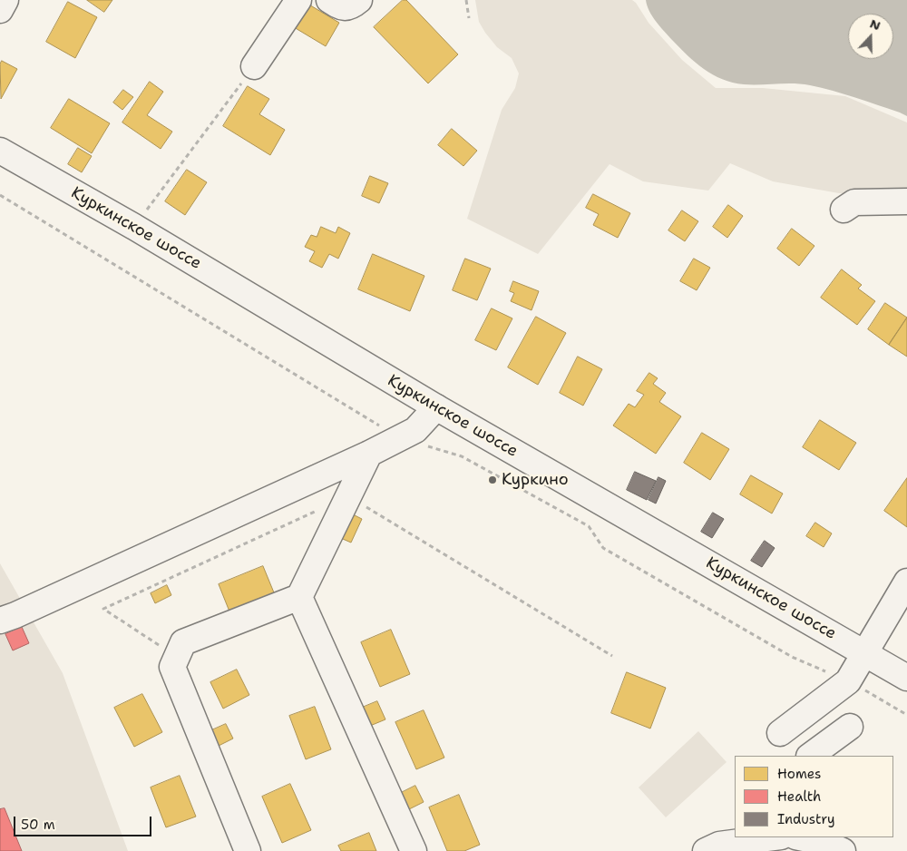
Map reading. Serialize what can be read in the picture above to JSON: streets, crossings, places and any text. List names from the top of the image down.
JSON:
{
  "streets": {
    "main road": ["Куркинское шоссе"]
  },
  "places": ["Куркино"],
  "legend": ["Homes", "Health", "Industry"],
  "scale_bar": "50 m",
  "north": "top"
}
